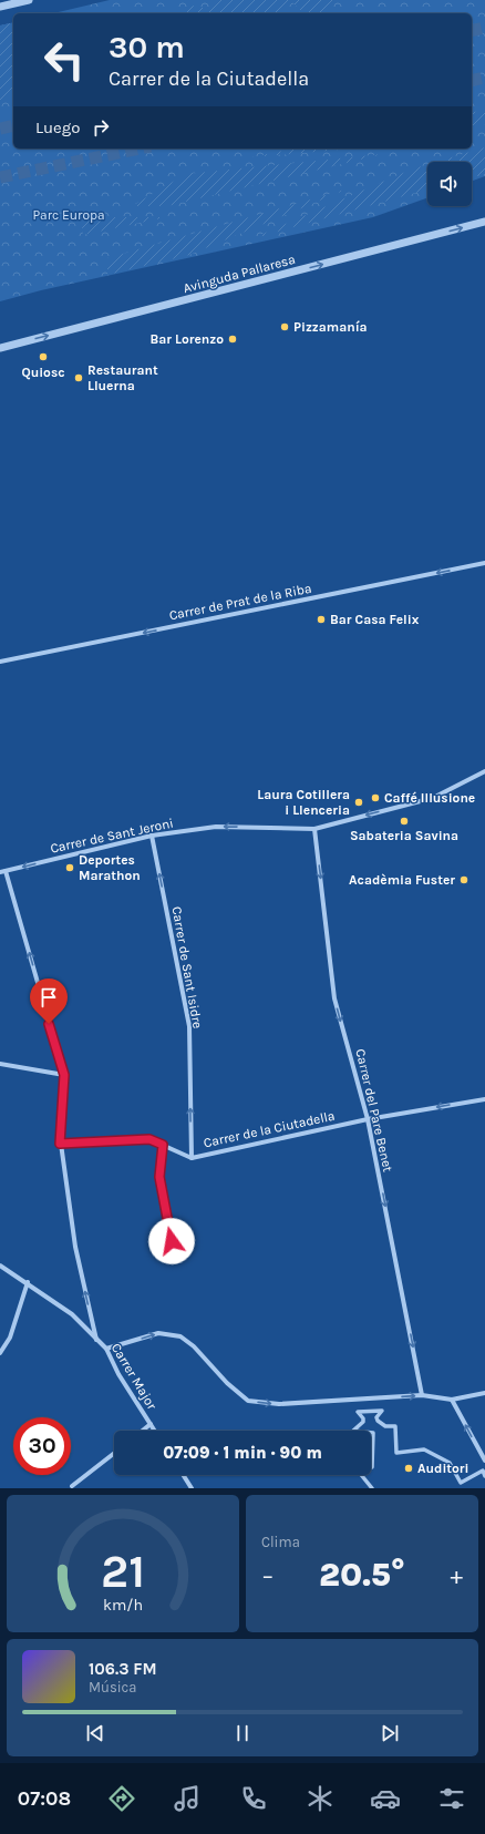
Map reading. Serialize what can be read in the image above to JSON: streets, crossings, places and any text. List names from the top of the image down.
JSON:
{
  "streets": {
    "street": [
      "Avinguda Pallaresa",
      "Carrer de Prat de la Riba",
      "Carrer de Sant Jeroni",
      "Carrer de Sant Isidre",
      "Carrer del Pare Benet",
      "Carrer de la Ciutadella",
      "Carrer Major"
    ]
  },
  "crossings": [
    ["Carrer de Sant Jeroni", "Carrer de Sant Isidre"],
    ["Carrer de Sant Jeroni", "Carrer del Pare Benet"],
    ["Carrer de Sant Isidre", "Carrer de la Ciutadella"],
    ["Carrer del Pare Benet", "Carrer de la Ciutadella"]
  ],
  "one_way": [
    "Avinguda Pallaresa",
    "Carrer de Prat de la Riba",
    "Carrer de Sant Jeroni",
    "Carrer de Sant Isidre",
    "Carrer del Pare Benet"
  ],
  "parks": ["Parc Europa"],
  "places": [
    "Pizzamanía",
    "Bar Lorenzo",
    "Quiosc",
    "Restaurant Lluerna",
    "Bar Casa Felix",
    "Caffé Illusione",
    "Laura Cotillera i Llenceria",
    "Sabateria Savina",
    "Deportes Marathon",
    "Acadèmia Fuster",
    "Auditori"
  ],
  "page": {
    "turn": ["30 m", "Carrer de la Ciutadella"],
    "then": "Luego",
    "limit": "30",
    "trip": "07:09 · 1 min · 90 m",
    "tile": "Clima",
    "heat": ["−", "20.5°", "+"],
    "song": ["106.3 FM", "Música"],
    "tabs": "07:08",
    "gauge": ["21", "km/h"]
  }
}
